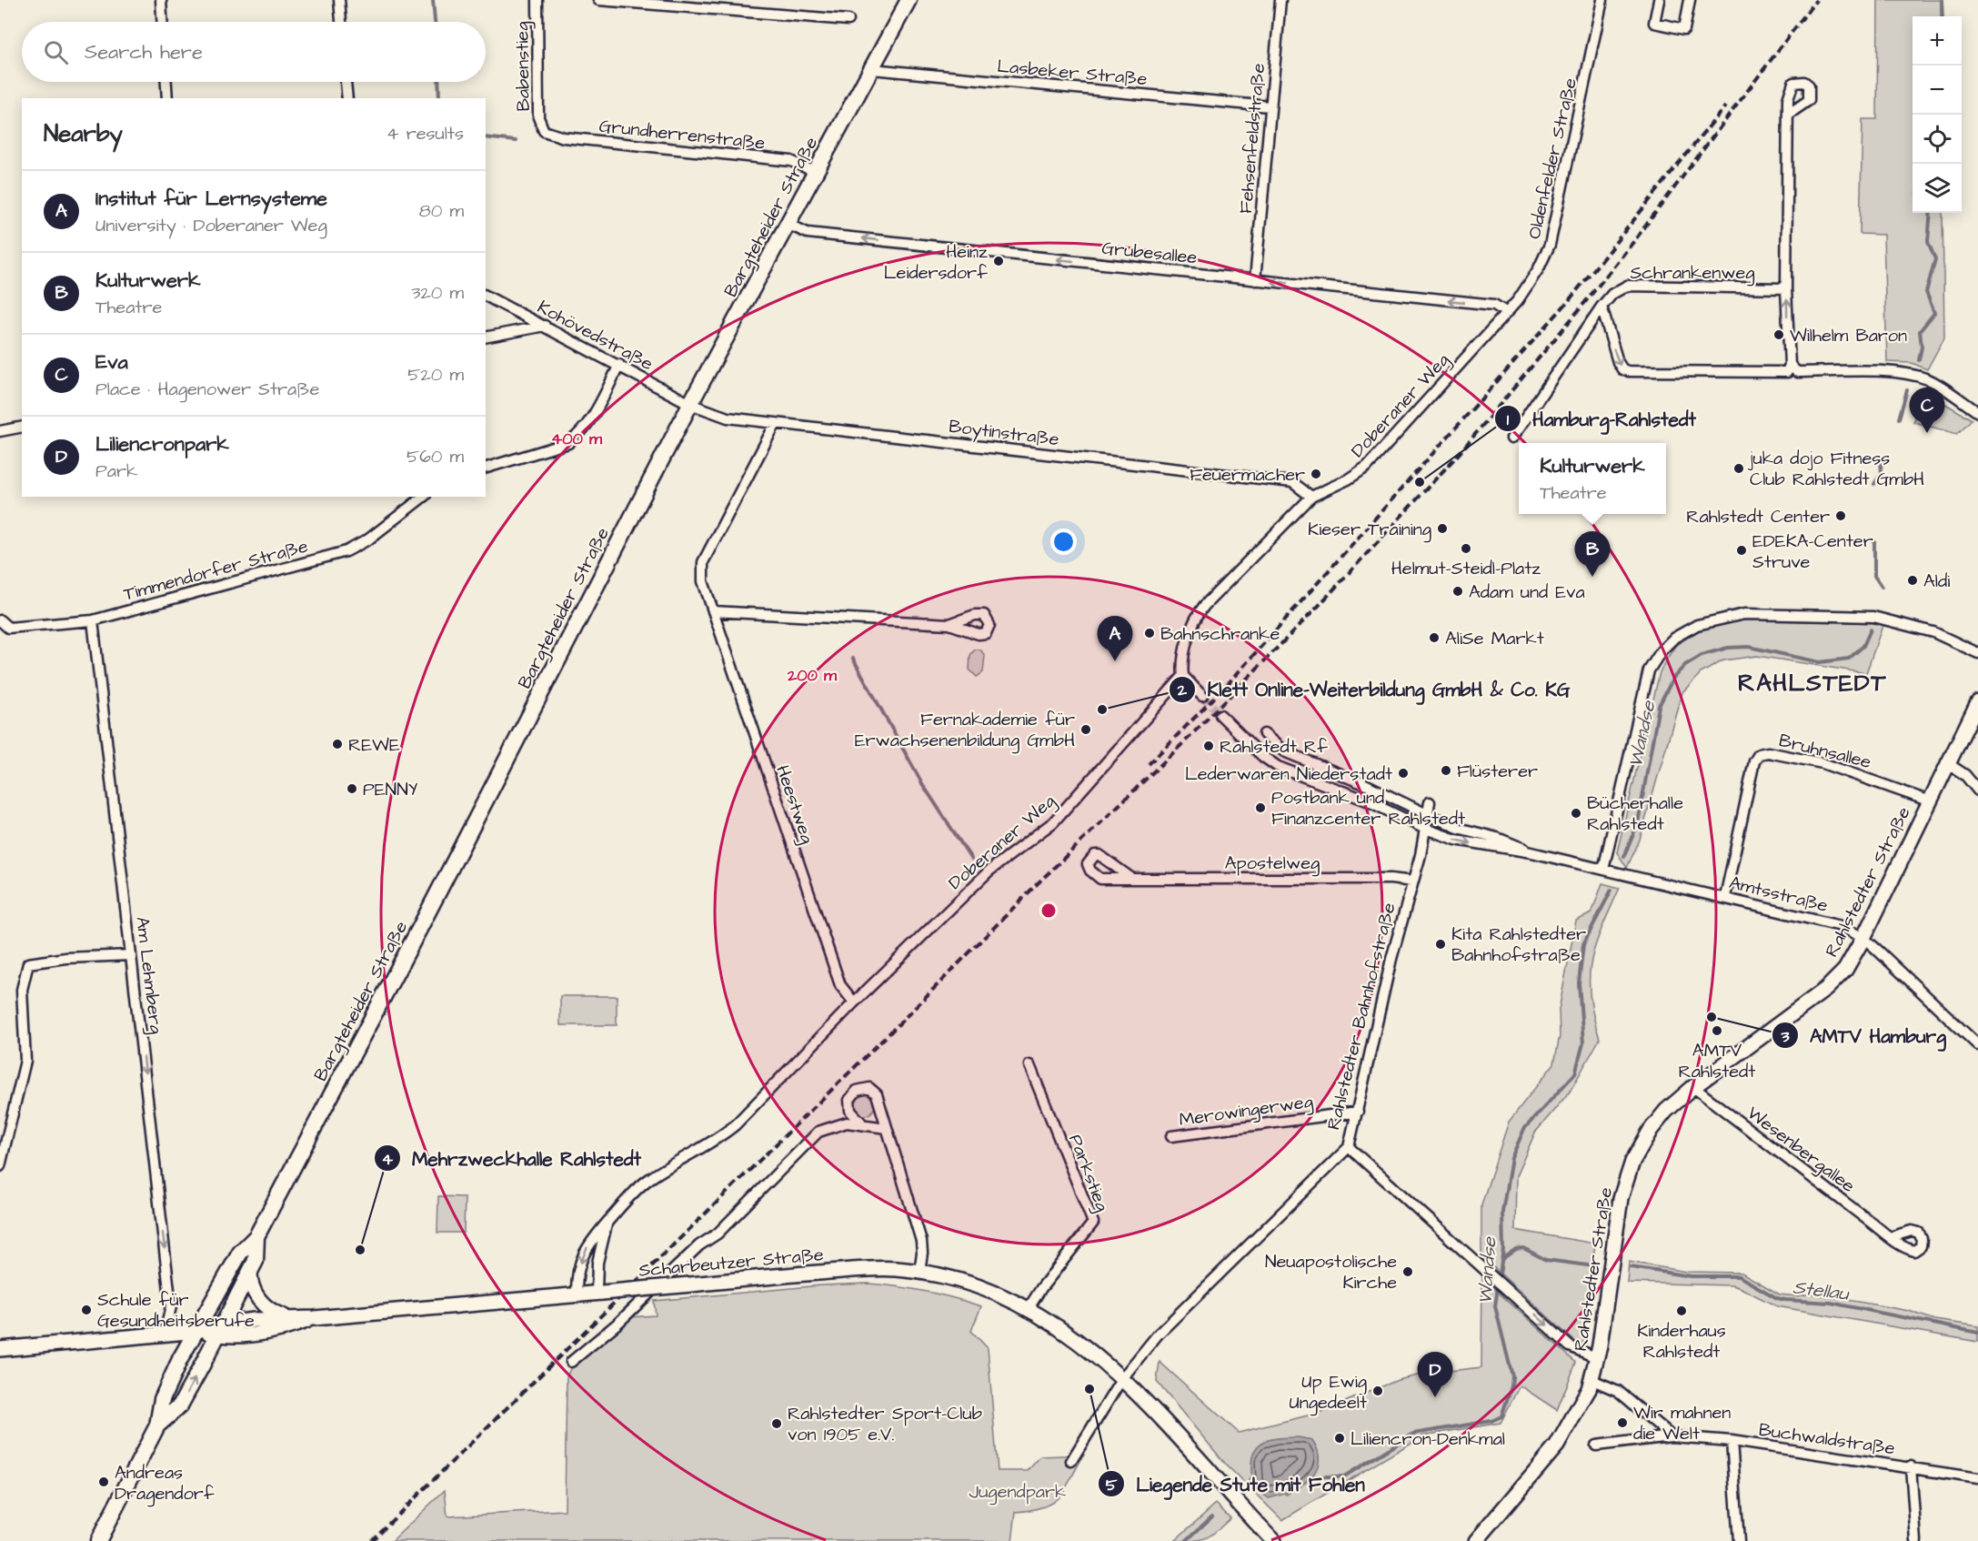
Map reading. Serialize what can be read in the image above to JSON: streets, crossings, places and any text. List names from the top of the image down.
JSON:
{
  "streets": {
    "main road": ["Bargteheider Straße", "Rahlstedter Straße", "Scharbeutzer Straße"],
    "street": [
      "Babenstieg",
      "Lasbeker Straße",
      "Grundherrenstraße",
      "Fehsenfeldstraße",
      "Oldenfelder Straße",
      "Grubesallee",
      "Schrankenweg",
      "Kohövedstraße",
      "Doberaner Weg",
      "Boytinstraße",
      "Timmendorfer Straße",
      "Bruhnsallee",
      "Heestweg",
      "Apostelweg",
      "Amtsstraße",
      "Am Lehmberg",
      "Rahlstedter Bahnhofstraße",
      "Merowingerweg",
      "Wesenbergallee",
      "Parkstieg",
      "Buchwaldstraße"
    ]
  },
  "crossings": [
    ["Babenstieg", "Grundherrenstraße"],
    ["Lasbeker Straße", "Fehsenfeldstraße"],
    ["Lasbeker Straße", "Bargteheider Straße"],
    ["Grundherrenstraße", "Bargteheider Straße"],
    ["Fehsenfeldstraße", "Grubesallee"],
    ["Oldenfelder Straße", "Grubesallee"],
    ["Oldenfelder Straße", "Doberaner Weg"],
    ["Bargteheider Straße", "Grubesallee"],
    ["Bargteheider Straße", "Kohövedstraße"],
    ["Bargteheider Straße", "Boytinstraße"],
    ["Bargteheider Straße", "Scharbeutzer Straße"],
    ["Grubesallee", "Doberaner Weg"],
    ["Kohövedstraße", "Boytinstraße"],
    ["Doberaner Weg", "Boytinstraße"],
    ["Doberaner Weg", "Heestweg"],
    ["Doberaner Weg", "Scharbeutzer Straße"],
    ["Boytinstraße", "Heestweg"],
    ["Timmendorfer Straße", "Am Lehmberg"],
    ["Bruhnsallee", "Rahlstedter Straße"],
    ["Bruhnsallee", "Amtsstraße"],
    ["Apostelweg", "Rahlstedter Bahnhofstraße"],
    ["Rahlstedter Straße", "Amtsstraße"],
    ["Rahlstedter Straße", "Wesenbergallee"],
    ["Amtsstraße", "Rahlstedter Bahnhofstraße"],
    ["Am Lehmberg", "Scharbeutzer Straße"],
    ["Rahlstedter Bahnhofstraße", "Merowingerweg"],
    ["Rahlstedter Bahnhofstraße", "Scharbeutzer Straße"],
    ["Parkstieg", "Scharbeutzer Straße"]
  ],
  "one_way": ["Grubesallee", "Am Lehmberg"],
  "districts": ["RAHLSTEDT"],
  "water": ["Wandse", "Stellau"],
  "parks": ["Jugendpark"],
  "places": [
    "Heinz Leidersdorf",
    "Wilhelm Baron",
    "juka dojo Fitness Club Rahlstedt GmbH",
    "Feuermacher",
    "Hamburg-Rahlstedt",
    "Rahlstedt Center",
    "Kieser Training",
    "Helmut-Steidl-Platz",
    "EDEKA-Center Struve",
    "Aldi",
    "Adam und Eva",
    "Bahnschranke",
    "AliSe Markt",
    "Klett Online-Weiterbildung GmbH & Co. KG",
    "Fernakademie für Erwachsenenbildung GmbH",
    "REWE",
    "Rahlstedt Rf",
    "Flüsterer",
    "Lederwaren Niederstadt",
    "PENNY",
    "Postbank und Finanzcenter Rahlstedt",
    "Bücherhalle Rahlstedt",
    "Kita Rahlstedter Bahnhofstraße",
    "AMTV Hamburg",
    "AMTV Rahlstedt",
    "Mehrzweckhalle Rahlstedt",
    "Neuapostolische Kirche",
    "Schule für Gesundheitsberufe",
    "Kinderhaus Rahlstedt",
    "Liegende Stute mit Fohlen",
    "Up Ewig Ungedeelt",
    "Wir mahnen die Welt",
    "Rahlstedter Sport-Club von 1905 e.V.",
    "Liliencron-Denkmal",
    "Andreas Dragendorf"
  ],
  "page": {
    "map_buttons": ["+", "−"],
    "search": "Search here",
    "heading": ["Nearby", "4 results"],
    "list": [
      {
        "mark": "A",
        "name": "Institut für Lernsysteme",
        "note": "University · Doberaner Weg",
        "value": "80 m"
      },
      {
        "mark": "B",
        "name": "Kulturwerk",
        "note": "Theatre",
        "value": "320 m"
      },
      {
        "mark": "C",
        "name": "Eva",
        "note": "Place · Hagenower Straße",
        "value": "520 m"
      },
      {
        "mark": "D",
        "name": "Liliencronpark",
        "note": "Park",
        "value": "560 m"
      }
    ],
    "pins": [
      "C",
      "B",
      "A",
      "D"
    ],
    "popup": ["Kulturwerk", "Theatre"]
  },
  "rings": ["400 m", "200 m"]
}
